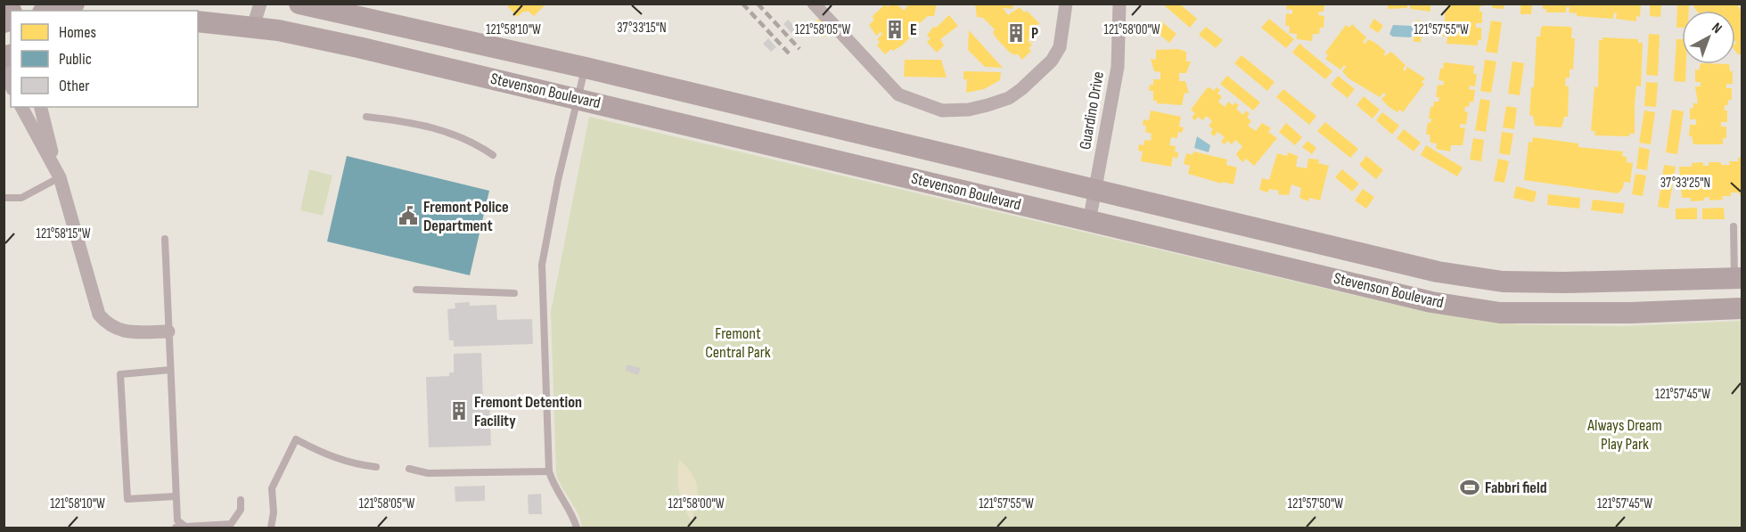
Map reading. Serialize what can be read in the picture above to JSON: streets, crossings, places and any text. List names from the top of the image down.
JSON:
{
  "streets": {
    "main road": ["Stevenson Boulevard"],
    "street": ["Guardino Drive"]
  },
  "crossings": [
    ["Stevenson Boulevard", "Guardino Drive"]
  ],
  "parks": ["Fremont Central Park", "Always Dream Play Park"],
  "places": {
    "building": ["E", "P", "Fremont Detention Facility"],
    "public building": ["Fremont Police Department"],
    "sports": ["Fabbri field"]
  },
  "legend": ["Homes", "Public", "Other"],
  "north": "top right",
  "coordinates": [
    "37°33'15\"N",
    "121°57'55\"W",
    "121°58'10\"W",
    "121°58'05\"W",
    "121°58'00\"W",
    "37°33'25\"N",
    "121°58'15\"W",
    "121°57'45\"W",
    "121°57'50\"W"
  ]
}
